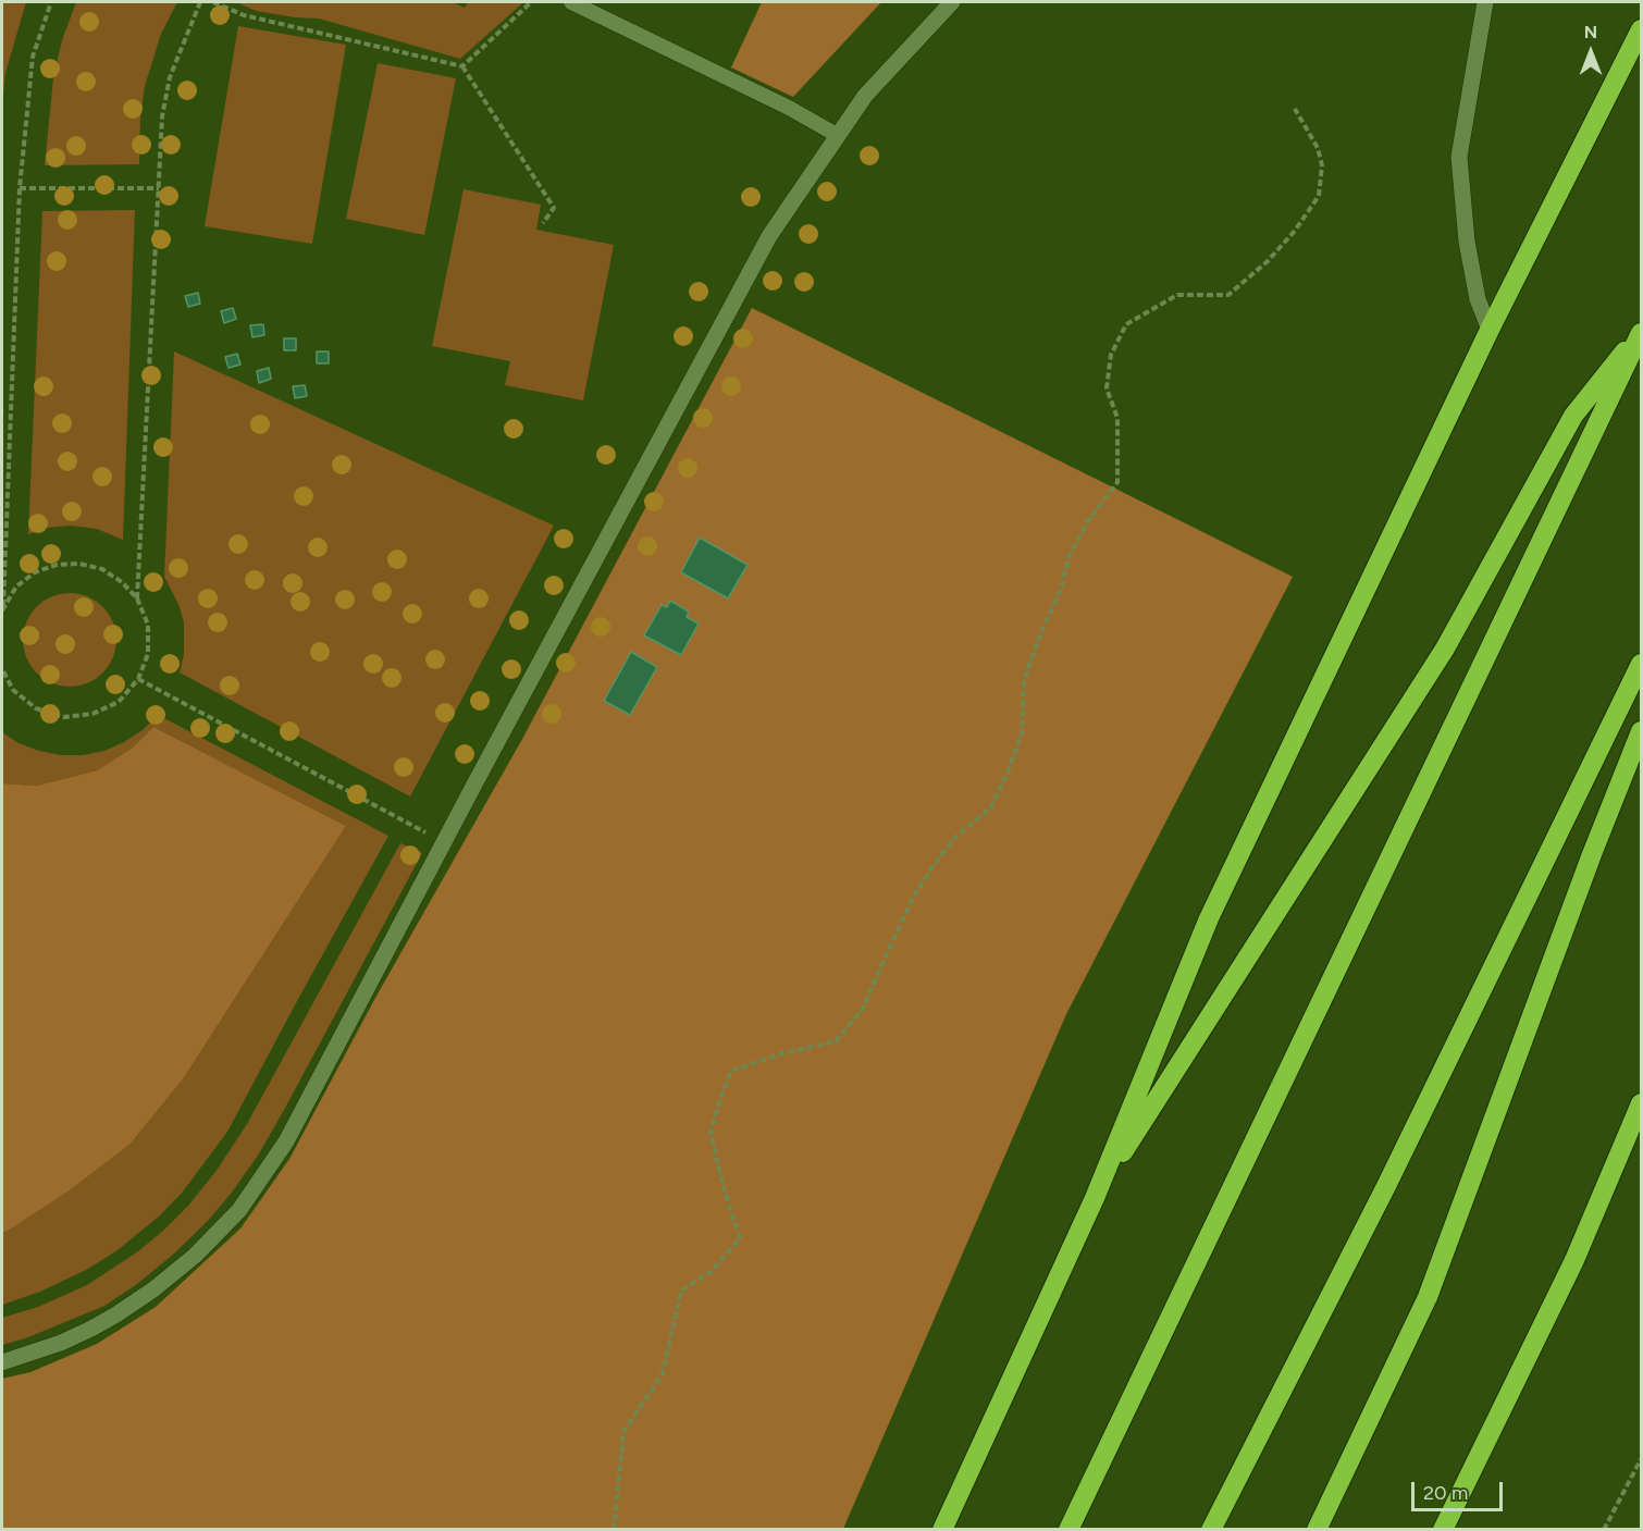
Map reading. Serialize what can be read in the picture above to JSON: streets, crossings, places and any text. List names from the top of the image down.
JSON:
{
  "scale_bar": "20 m",
  "north": "top"
}
